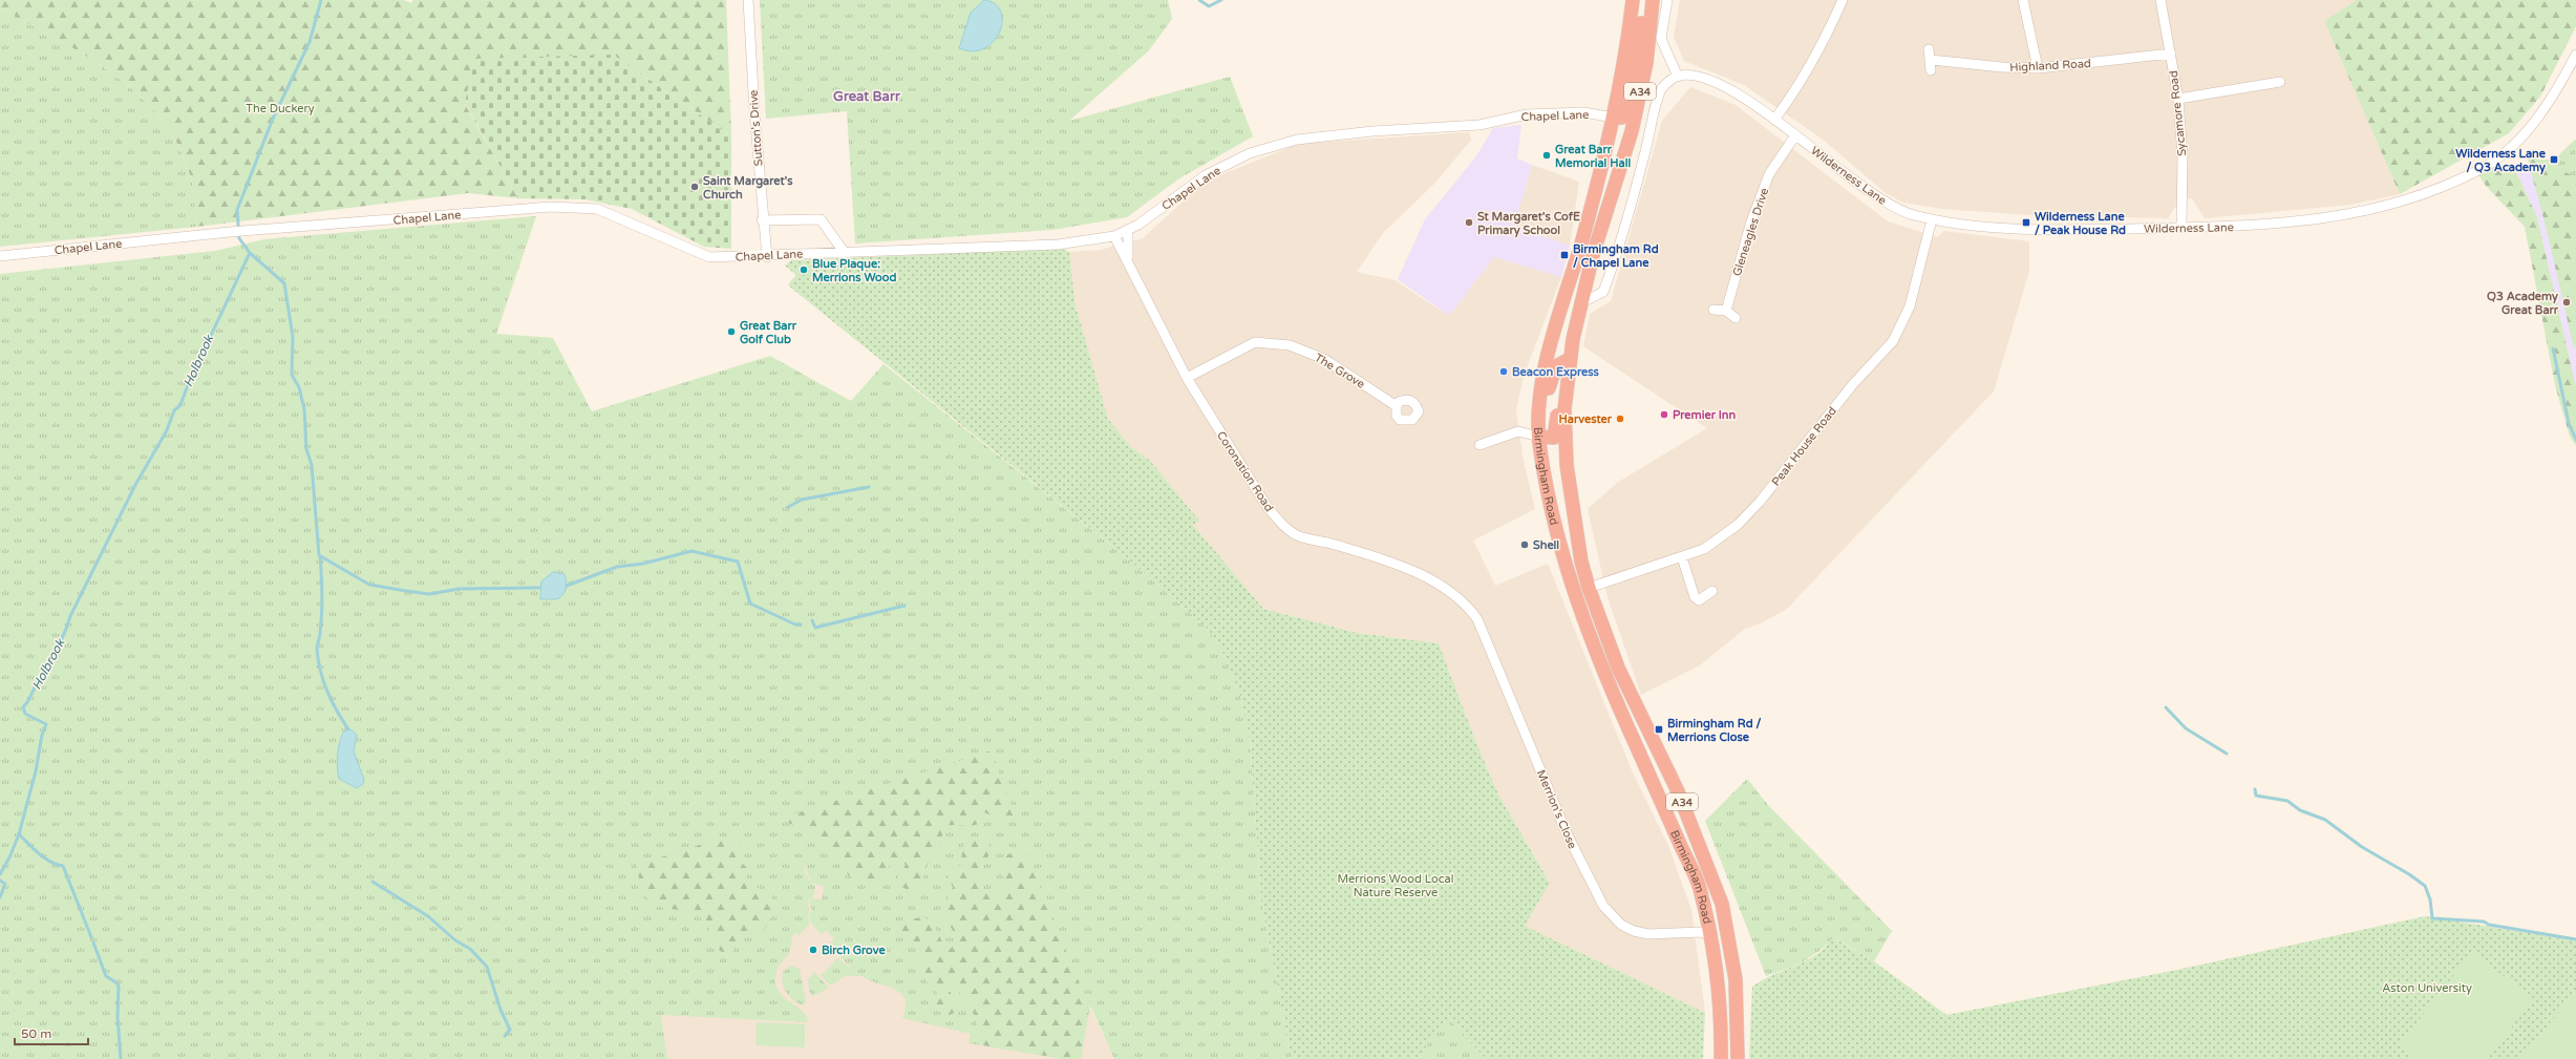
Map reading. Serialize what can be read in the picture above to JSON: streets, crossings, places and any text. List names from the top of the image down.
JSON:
{
  "streets": {
    "highway": ["A34", "Birmingham Road"],
    "street": [
      "Highland Road",
      "Sycamore Road",
      "Chapel Lane",
      "Sutton's Drive",
      "Wilderness Lane",
      "Gleneagles Drive",
      "The Grove",
      "Peak House Road",
      "Coronation Road",
      "Merrion's Close"
    ]
  },
  "crossings": [
    ["Highland Road", "Sycamore Road"],
    ["Sycamore Road", "Wilderness Lane"],
    ["Chapel Lane", "Sutton's Drive"],
    ["Chapel Lane", "Coronation Road"],
    ["Chapel Lane", "Birmingham Road"],
    ["Wilderness Lane", "Gleneagles Drive"],
    ["Wilderness Lane", "Peak House Road"],
    ["The Grove", "Coronation Road"],
    ["Peak House Road", "Birmingham Road"],
    ["Coronation Road", "Merrion's Close"],
    ["Birmingham Road", "Merrion's Close"]
  ],
  "districts": ["Great Barr"],
  "water": ["Holbrook"],
  "parks": ["The Duckery", "Merrions Wood Local Nature Reserve", "Aston University"],
  "places": {
    "other": [
      "Great Barr Memorial Hall",
      "Saint Margaret's Church",
      "St Margaret's CofE Primary School",
      "Blue Plaque: Merrions Wood",
      "Q3 Academy Great Barr",
      "Great Barr Golf Club",
      "Beacon Express",
      "Premier Inn",
      "Harvester",
      "Shell",
      "Birch Grove"
    ],
    "transit": [
      "Wilderness Lane / Q3 Academy",
      "Wilderness Lane / Peak House Rd",
      "Birmingham Rd / Chapel Lane",
      "Birmingham Rd / Merrions Close"
    ]
  },
  "scale_bar": "50 m"
}
